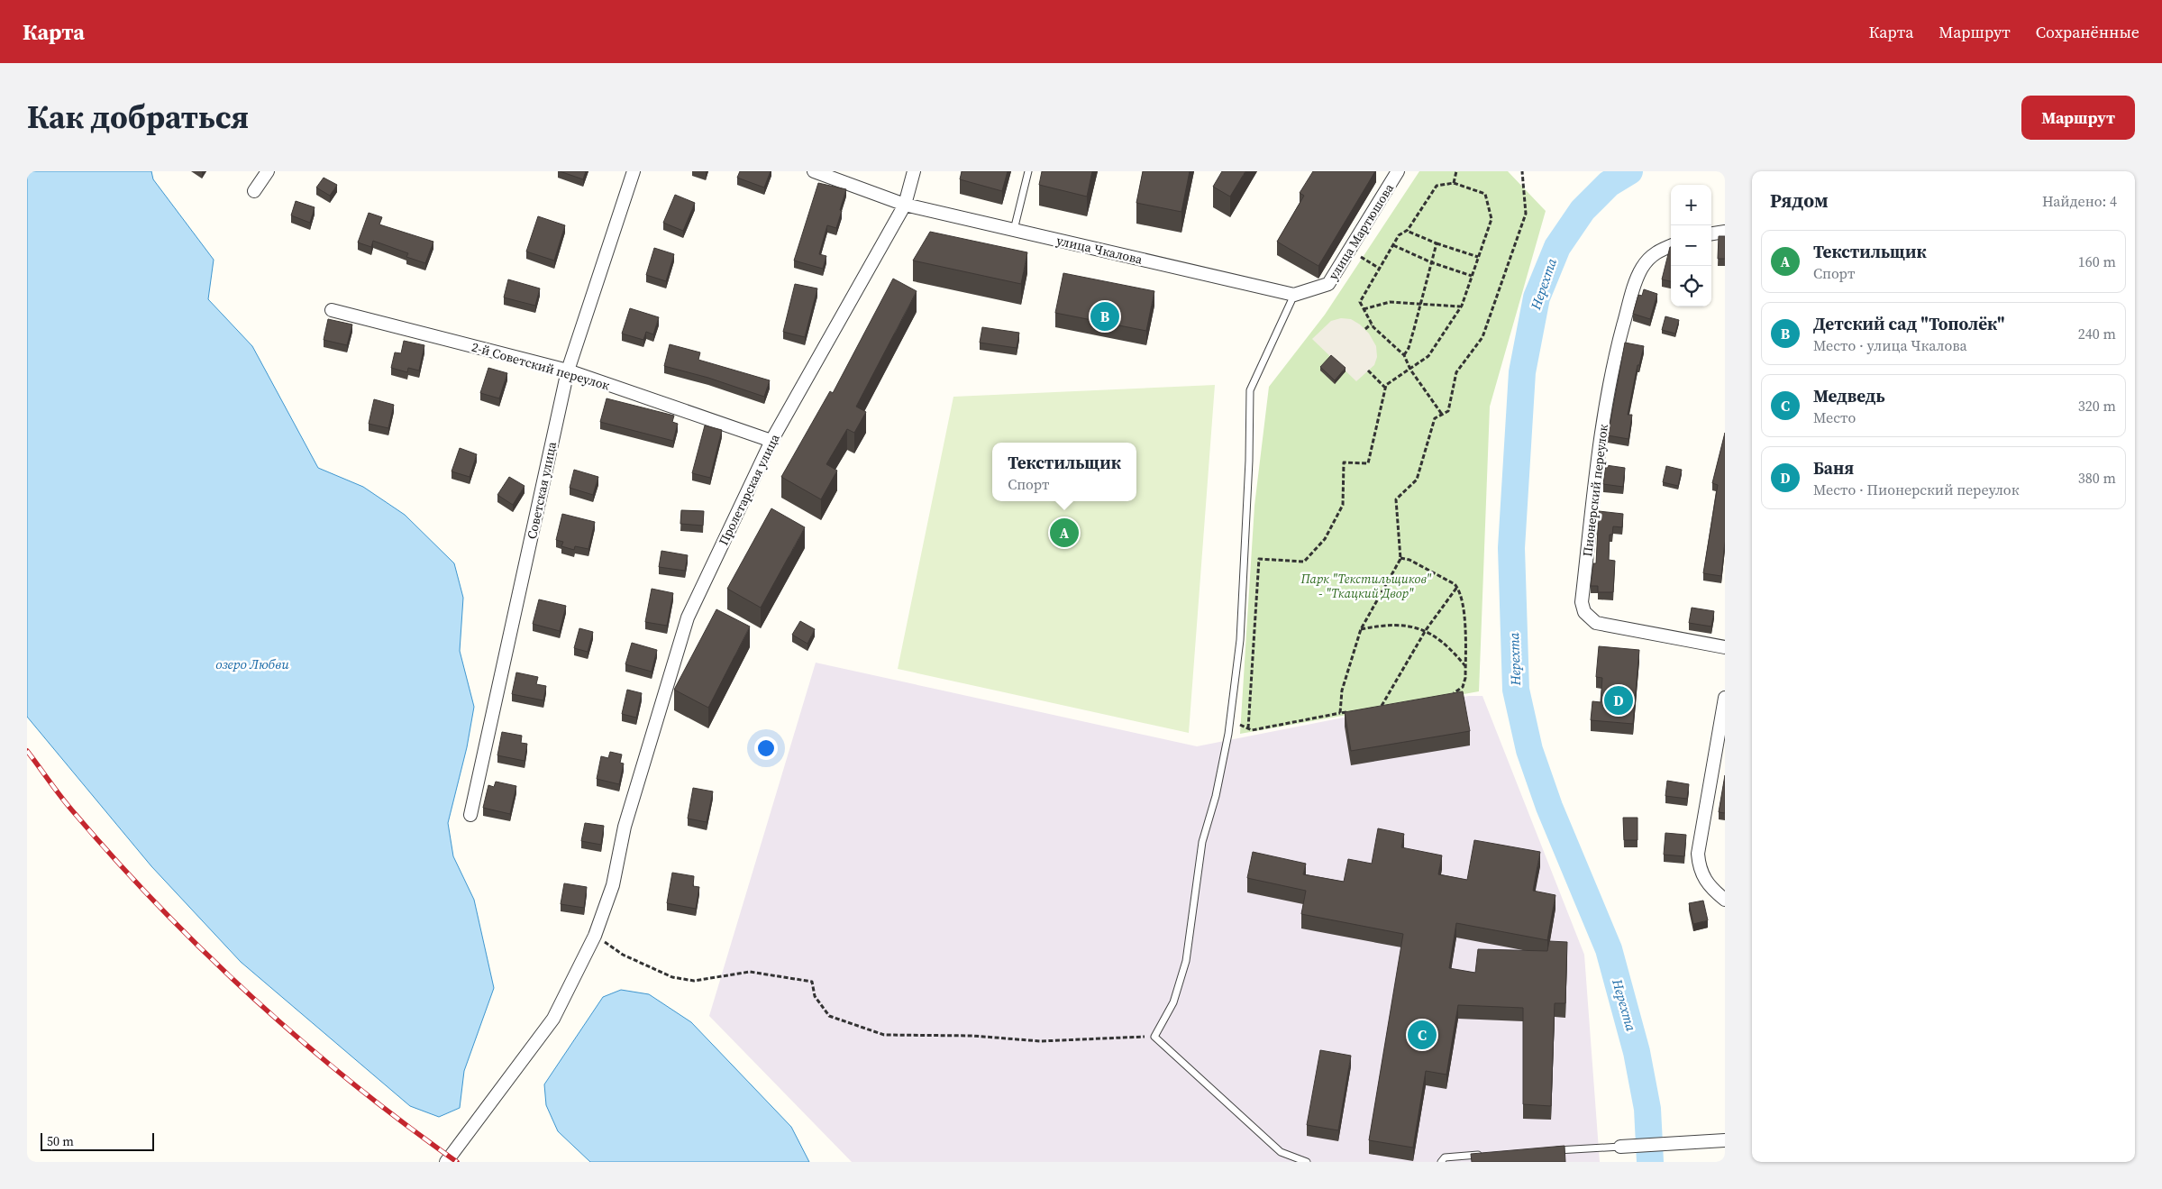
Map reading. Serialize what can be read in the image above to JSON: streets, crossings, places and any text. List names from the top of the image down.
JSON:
{
  "streets": {
    "street": [
      "улица Мартюшова",
      "улица Чкалова",
      "2-й Советский переулок",
      "Пролетарская улица",
      "Советская улица",
      "Пионерский переулок"
    ]
  },
  "crossings": [
    ["улица Мартюшова", "улица Чкалова"],
    ["улица Чкалова", "Пролетарская улица"],
    ["2-й Советский переулок", "Пролетарская улица"],
    ["2-й Советский переулок", "Советская улица"]
  ],
  "water": ["Нерехта", "озеро Любви"],
  "parks": ["Парк \"Текстильщиков\" - \"Ткацкий Двор\""],
  "scale_bar": "50 m",
  "page": {
    "header": "Карта",
    "nav": ["Карта", "Маршрут", "Сохранённые"],
    "title": "Как добраться",
    "buttons": "Маршрут",
    "heading": ["Рядом", "Найдено: 4"],
    "map_buttons": ["+", "−"],
    "list": [
      {
        "mark": "A",
        "name": "Текстильщик",
        "note": "Спорт",
        "value": "160 m"
      },
      {
        "mark": "B",
        "name": "Детский сад \"Тополёк\"",
        "note": "Место · улица Чкалова",
        "value": "240 m"
      },
      {
        "mark": "C",
        "name": "Медведь",
        "note": "Место",
        "value": "320 m"
      },
      {
        "mark": "D",
        "name": "Баня",
        "note": "Место · Пионерский переулок",
        "value": "380 m"
      }
    ],
    "pins": [
      "B",
      "A",
      "D",
      "C"
    ],
    "popup": ["Текстильщик", "Спорт"],
    "scale": "50 m"
  }
}
